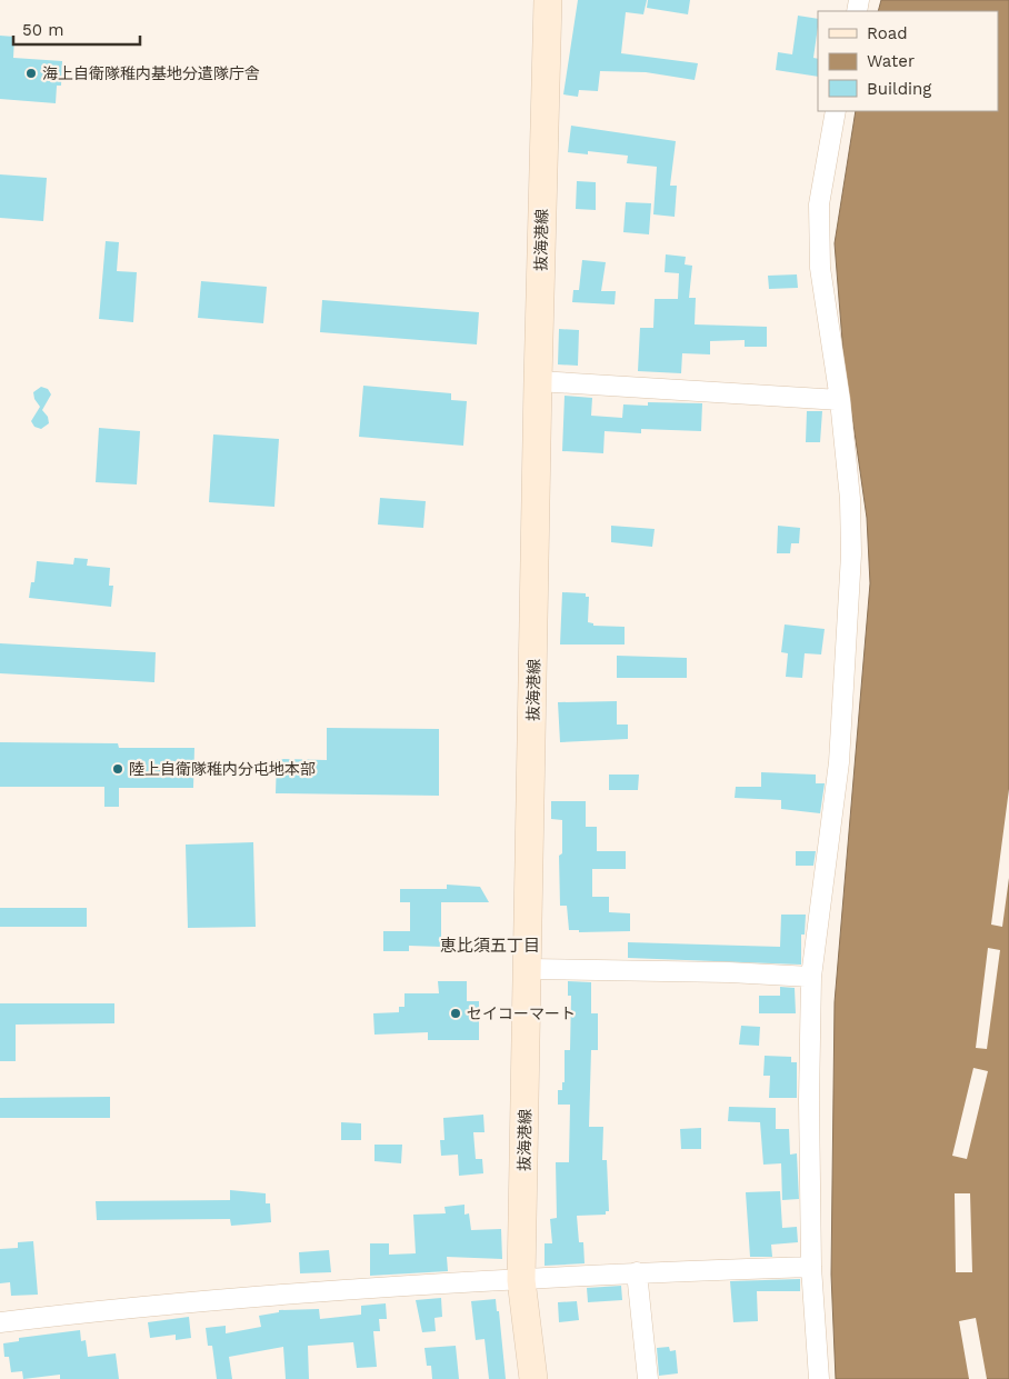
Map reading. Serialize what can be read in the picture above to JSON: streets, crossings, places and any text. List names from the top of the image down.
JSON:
{
  "streets": {
    "main road": ["抜海港線"]
  },
  "districts": ["恵比須五丁目"],
  "places": ["海上自衛隊稚内基地分遣隊庁舎", "陸上自衛隊稚内分屯地本部", "セイコーマート"],
  "legend": ["Road", "Water", "Building"],
  "scale_bar": "50 m"
}
